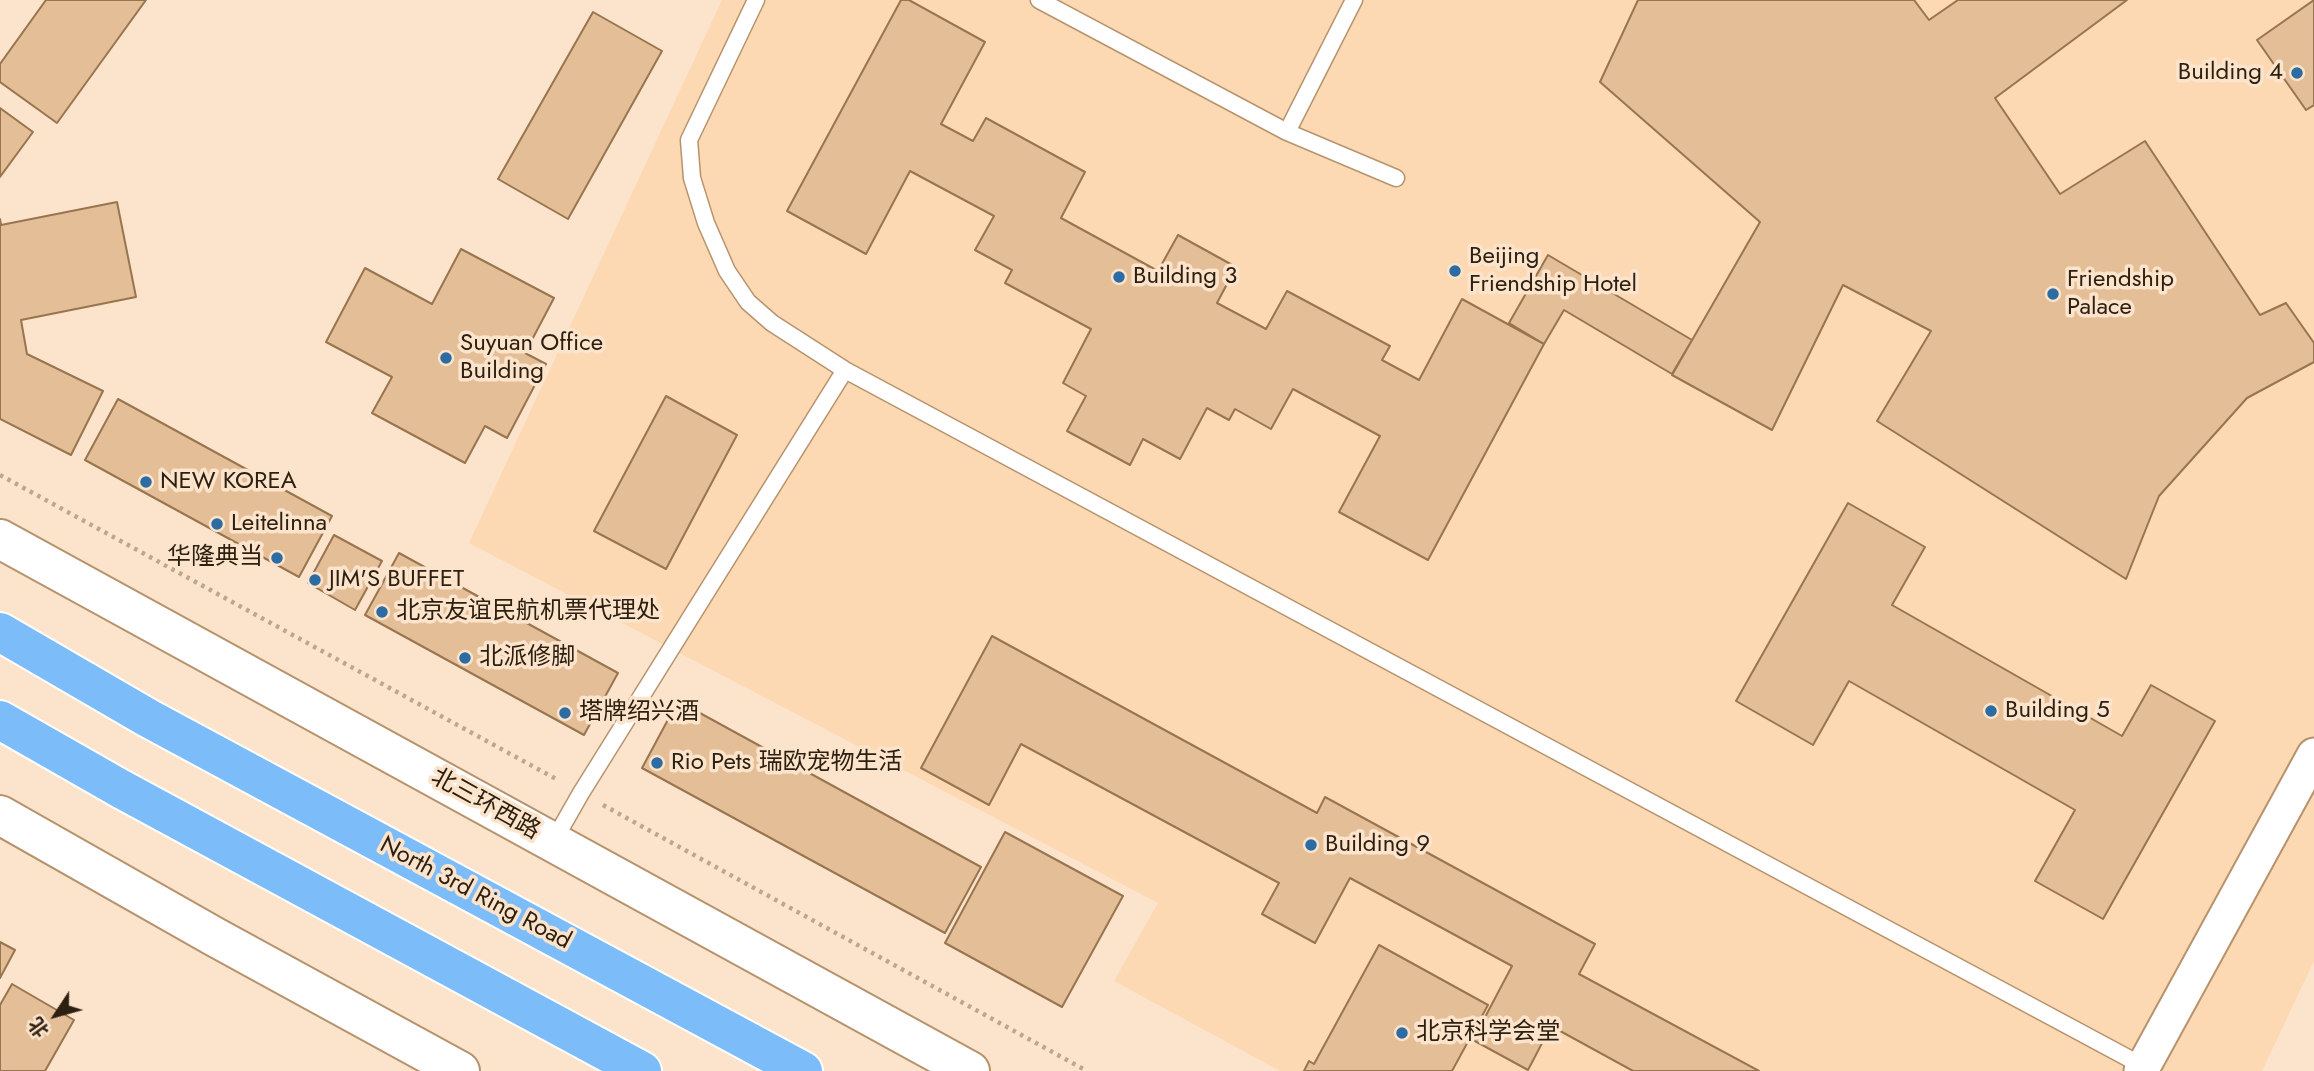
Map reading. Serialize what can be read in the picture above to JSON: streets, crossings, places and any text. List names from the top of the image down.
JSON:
{
  "streets": {
    "highway": ["North 3rd Ring Road"],
    "street": ["北三环西路"]
  },
  "places": [
    "Building 4",
    "Beijing Friendship Hotel",
    "Building 3",
    "Friendship Palace",
    "Suyuan Office Building",
    "NEW KOREA",
    "Leitelinna",
    "华隆典当",
    "JIM'S BUFFET",
    "北京友谊民航机票代理处",
    "北派修脚",
    "Building 5",
    "塔牌绍兴酒",
    "Rio Pets 瑞欧宠物生活",
    "Building 9",
    "北京科学会堂"
  ],
  "north": "bottom left"
}
